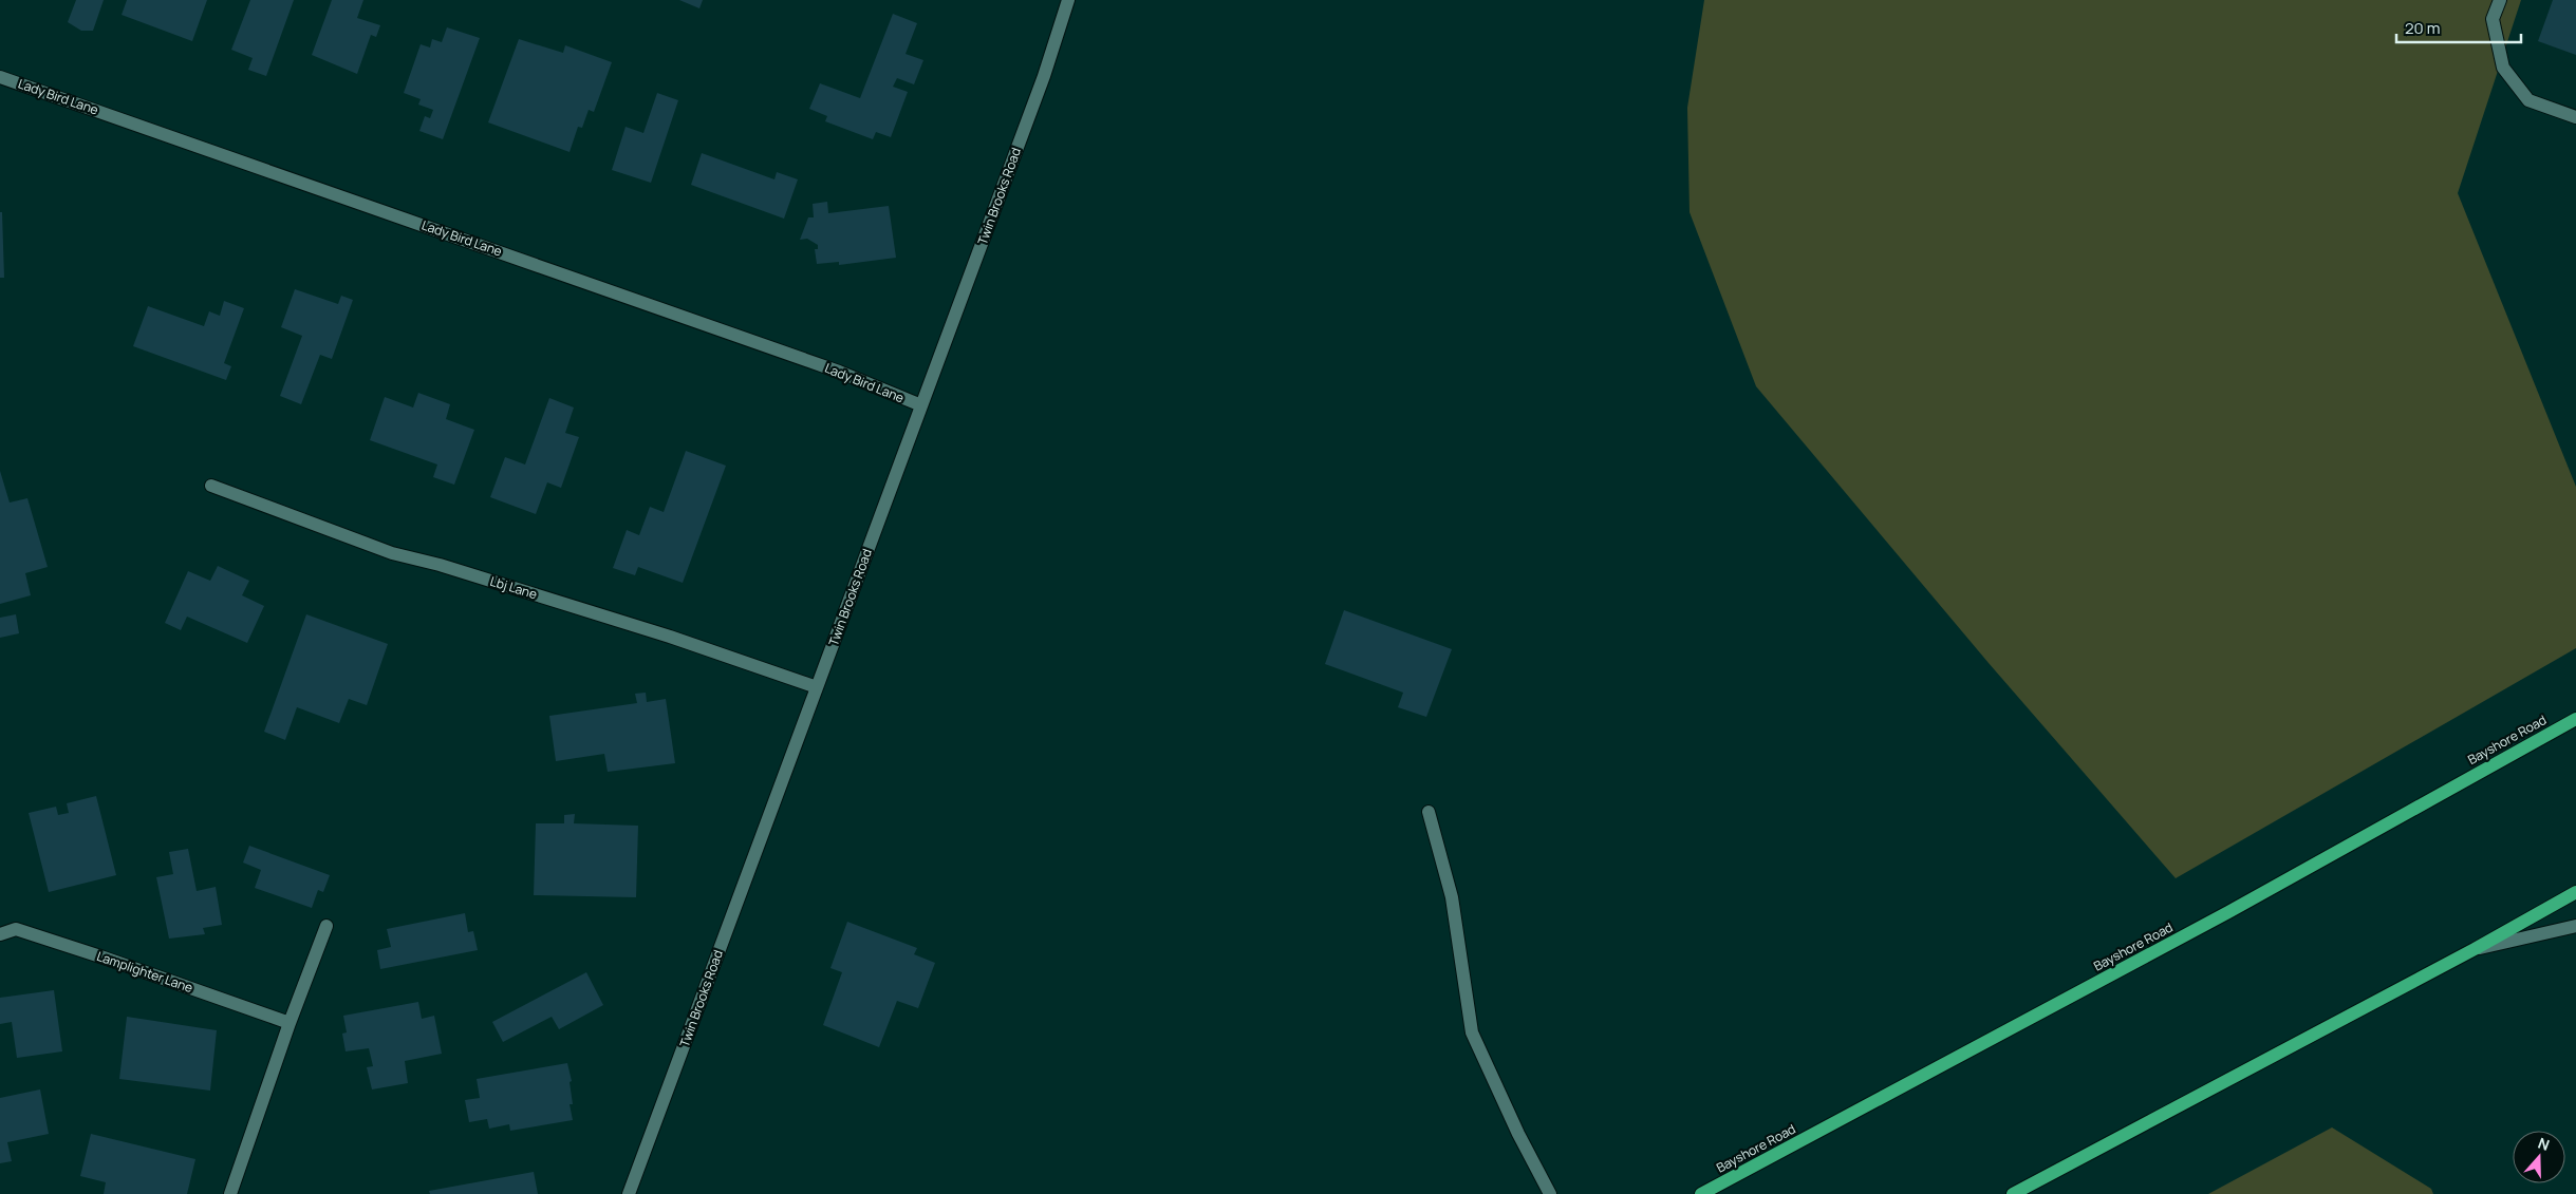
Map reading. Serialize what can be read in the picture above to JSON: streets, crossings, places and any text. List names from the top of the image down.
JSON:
{
  "streets": {
    "main road": ["Bayshore Road"],
    "street": [
      "Lady Bird Lane",
      "Twin Brooks Road",
      "Lbj Lane",
      "Lamplighter Lane"
    ]
  },
  "crossings": [
    ["Lady Bird Lane", "Twin Brooks Road"],
    ["Twin Brooks Road", "Lbj Lane"]
  ],
  "scale_bar": "20 m",
  "north": "top"
}
